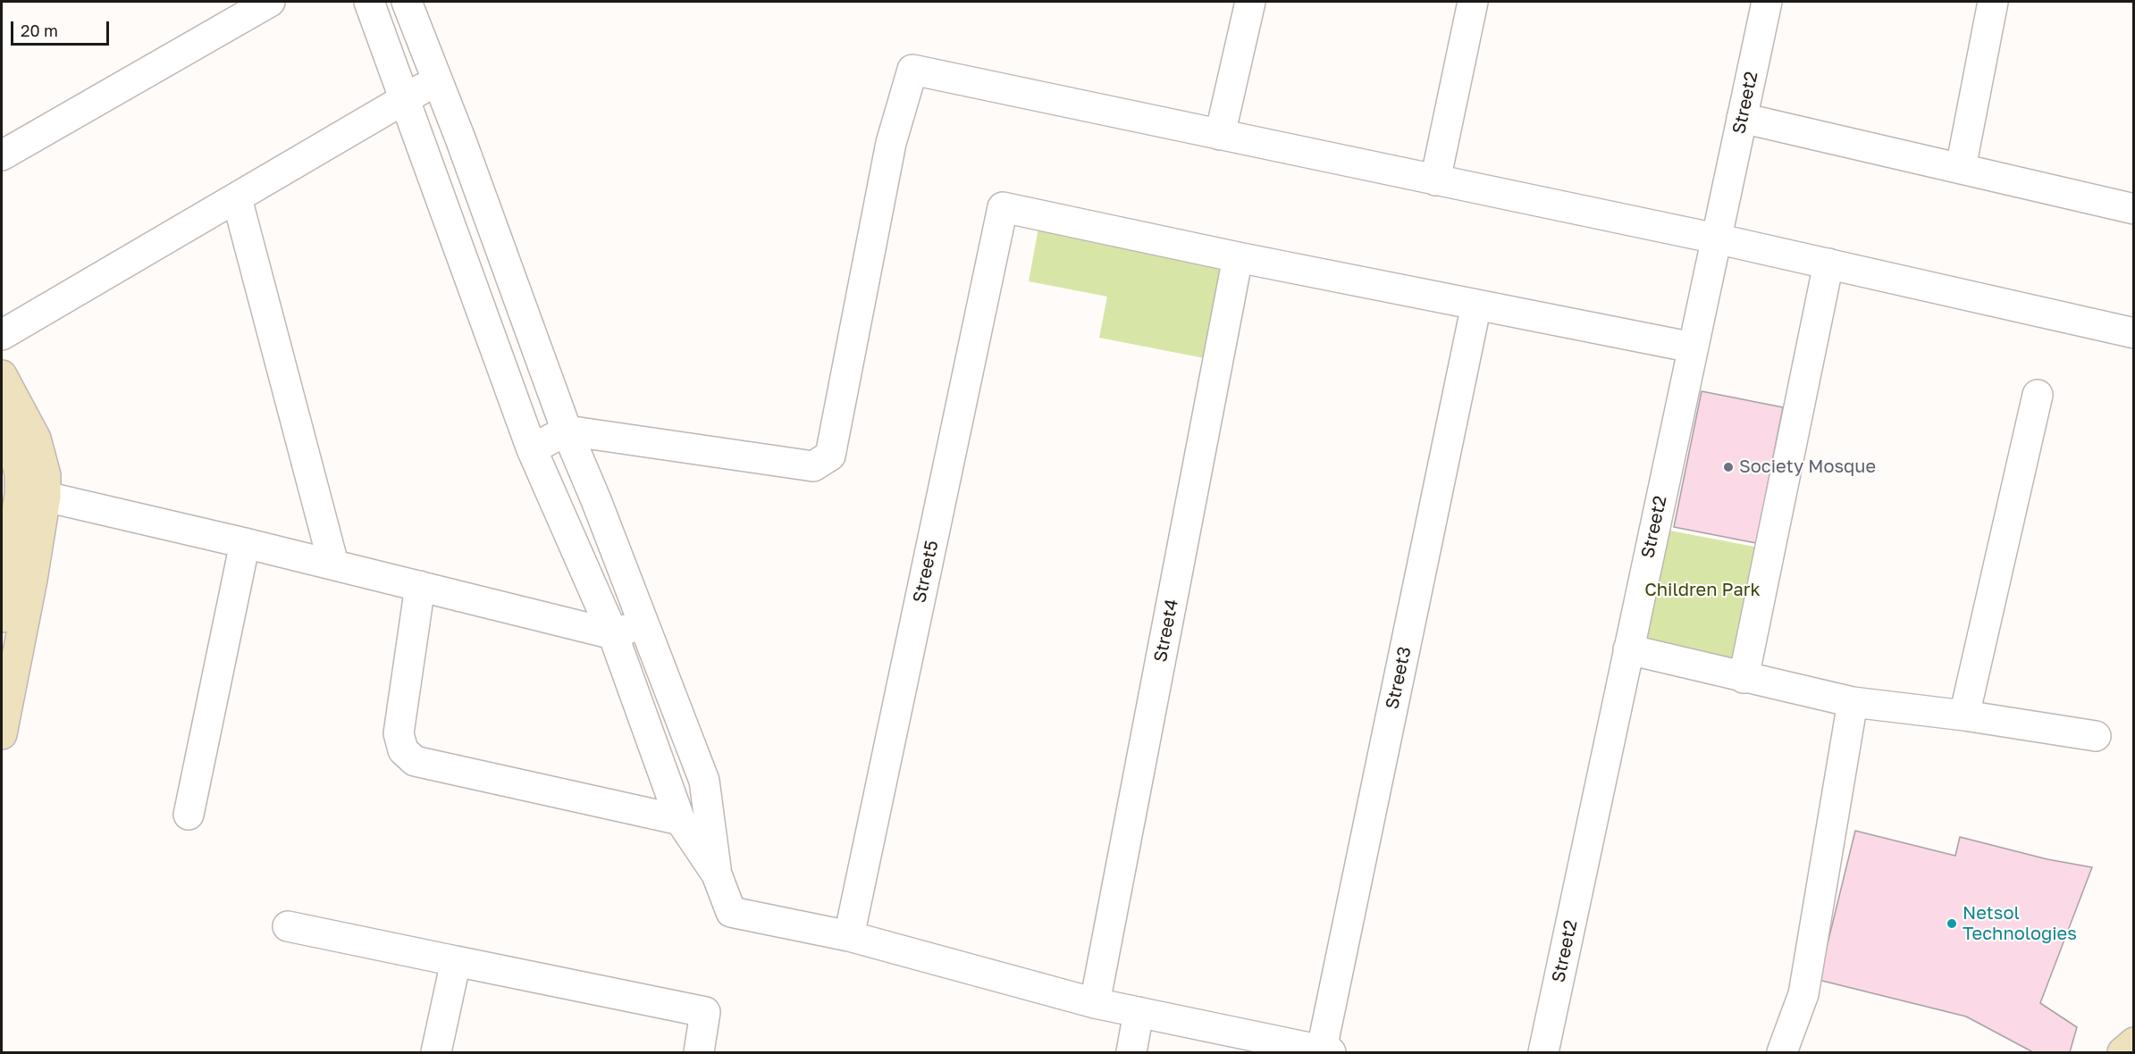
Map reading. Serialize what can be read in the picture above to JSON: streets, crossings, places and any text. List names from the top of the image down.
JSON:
{
  "streets": {
    "street": [
      "Street2",
      "Street5",
      "Street4",
      "Street3"
    ]
  },
  "crossings": [
    ["Street5", "Street4"]
  ],
  "parks": ["Children Park"],
  "places": ["Society Mosque", "Netsol Technologies"],
  "scale_bar": "20 m"
}
